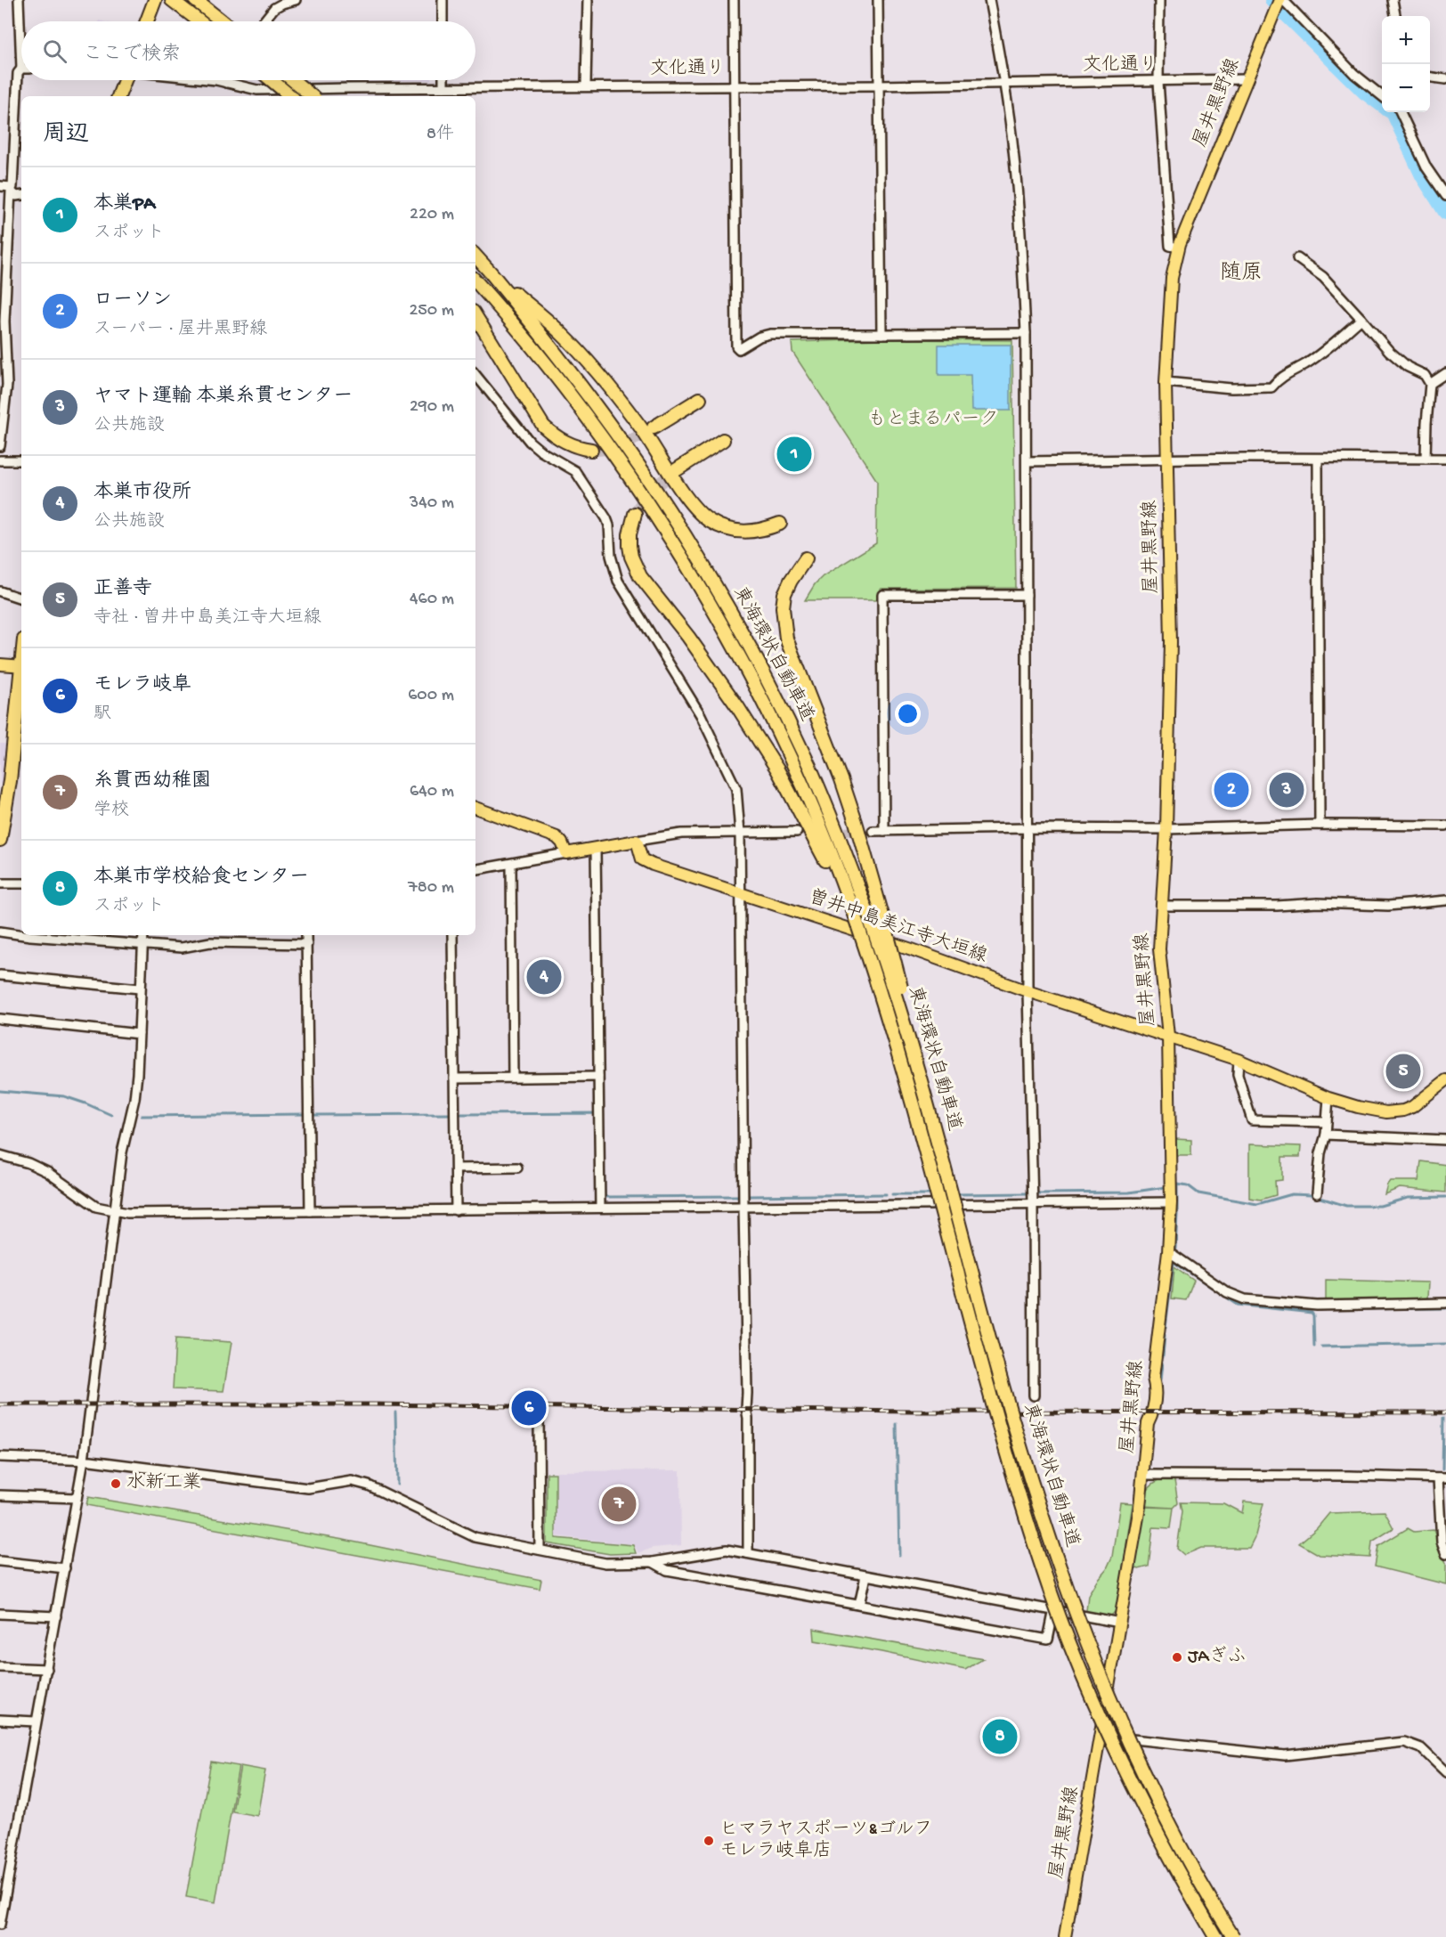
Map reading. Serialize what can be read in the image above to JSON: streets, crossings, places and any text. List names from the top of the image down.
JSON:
{
  "streets": {
    "highway": ["東海環状自動車道"],
    "main road": ["屋井黒野線", "曽井中島美江寺大垣線"],
    "street": ["文化通り"]
  },
  "crossings": [
    ["文化通り", "屋井黒野線"],
    ["屋井黒野線", "曽井中島美江寺大垣線"]
  ],
  "districts": ["随原"],
  "parks": ["もとまるパーク"],
  "places": ["水新工業", "JAぎふ", "ヒマラヤスポーツ&ゴルフ モレラ岐阜店"],
  "page": {
    "map_buttons": ["+", "−"],
    "search": "ここで検索",
    "heading": ["周辺", "8件"],
    "list": [
      {
        "mark": "1",
        "name": "本巣PA",
        "note": "スポット",
        "value": "220 m"
      },
      {
        "mark": "2",
        "name": "ローソン",
        "note": "スーパー · 屋井黒野線",
        "value": "250 m"
      },
      {
        "mark": "3",
        "name": "ヤマト運輸 本巣糸貫センター",
        "note": "公共施設",
        "value": "290 m"
      },
      {
        "mark": "4",
        "name": "本巣市役所",
        "note": "公共施設",
        "value": "340 m"
      },
      {
        "mark": "5",
        "name": "正善寺",
        "note": "寺社 · 曽井中島美江寺大垣線",
        "value": "460 m"
      },
      {
        "mark": "6",
        "name": "モレラ岐阜",
        "note": "駅",
        "value": "600 m"
      },
      {
        "mark": "7",
        "name": "糸貫西幼稚園",
        "note": "学校",
        "value": "640 m"
      },
      {
        "mark": "8",
        "name": "本巣市学校給食センター",
        "note": "スポット",
        "value": "780 m"
      }
    ],
    "pins": [
      "1",
      "2",
      "3",
      "4",
      "5",
      "6",
      "7",
      "8"
    ]
  }
}
